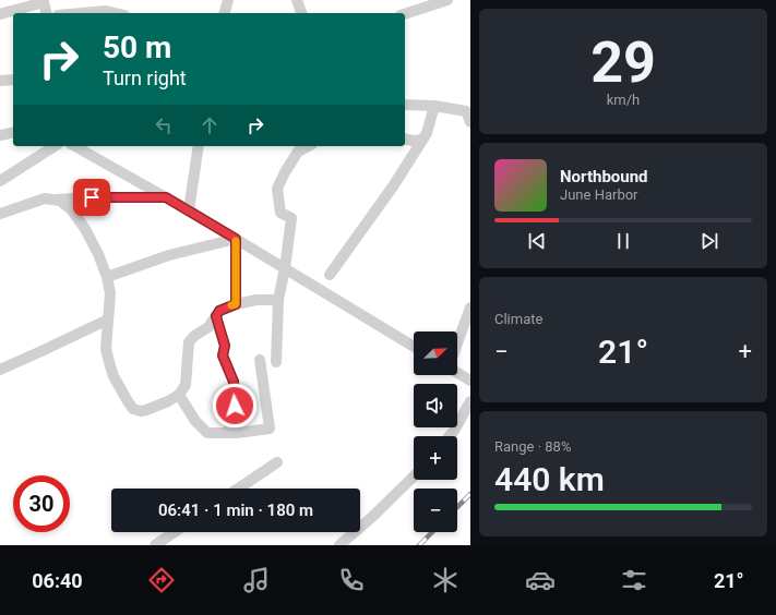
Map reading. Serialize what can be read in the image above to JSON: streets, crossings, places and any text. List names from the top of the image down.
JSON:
{
  "north": "top right",
  "page": {
    "tile": [
      ["29", "km/h"],
      "Climate",
      ["Range · 88%", "440 km"]
    ],
    "turn": ["50 m", "Turn right"],
    "song": ["Northbound", "June Harbor"],
    "map_buttons": ["+", "−"],
    "heat": ["−", "21°", "+"],
    "limit": "30",
    "trip": "06:41 · 1 min · 180 m",
    "tabs": ["06:40", "21°"]
  }
}
